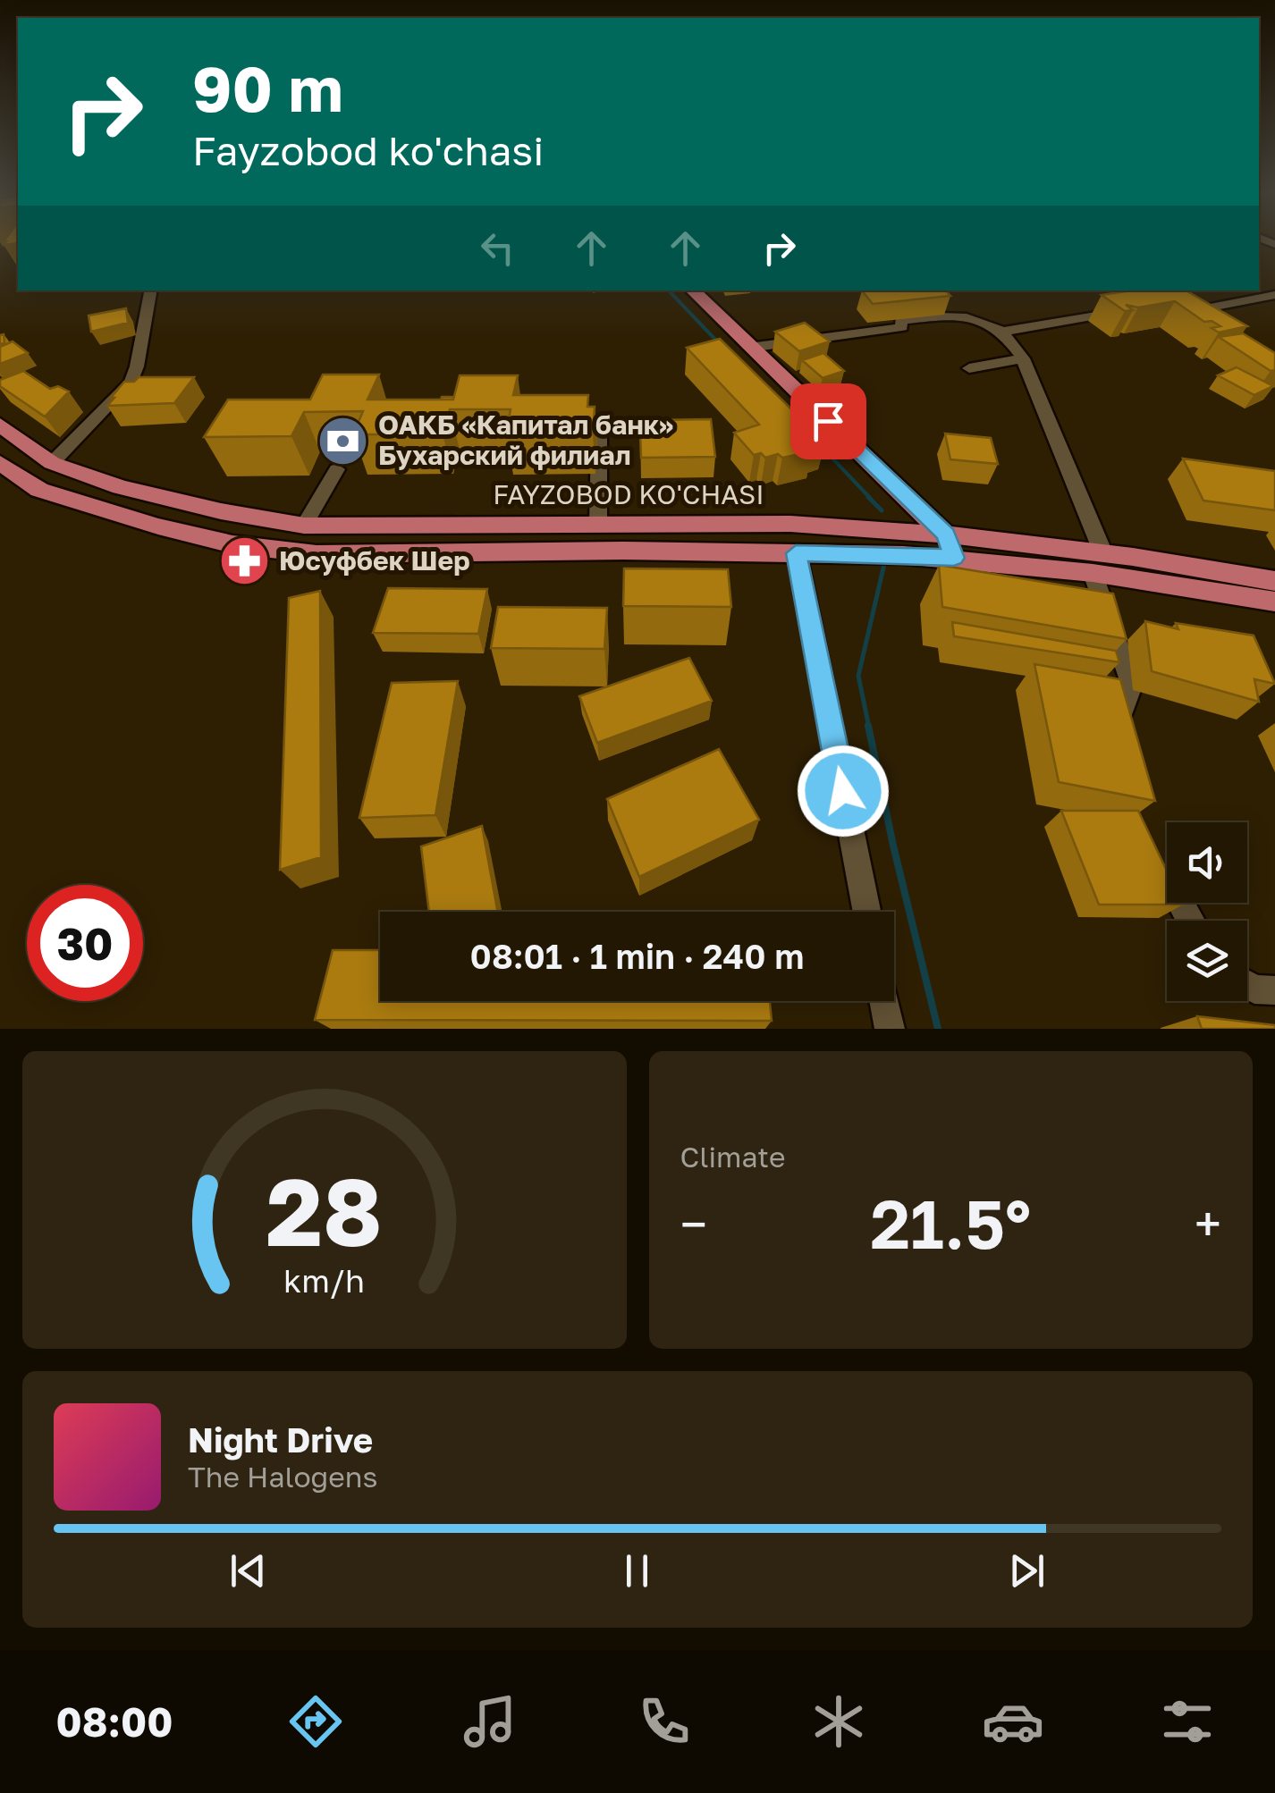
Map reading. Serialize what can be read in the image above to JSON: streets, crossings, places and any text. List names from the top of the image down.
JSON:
{
  "streets": {
    "main road": ["FAYZOBOD KO'CHASI"]
  },
  "places": {
    "bank": ["ОАКБ «Капитал банк» Бухарский филиал"],
    "pharmacy": ["Юсуфбек Шер"]
  },
  "page": {
    "turn": ["90 m", "Fayzobod ko'chasi"],
    "limit": "30",
    "trip": "08:01 · 1 min · 240 m",
    "tile": "Climate",
    "heat": ["−", "21.5°", "+"],
    "song": ["Night Drive", "The Halogens"],
    "tabs": "08:00",
    "gauge": ["28", "km/h"]
  }
}
